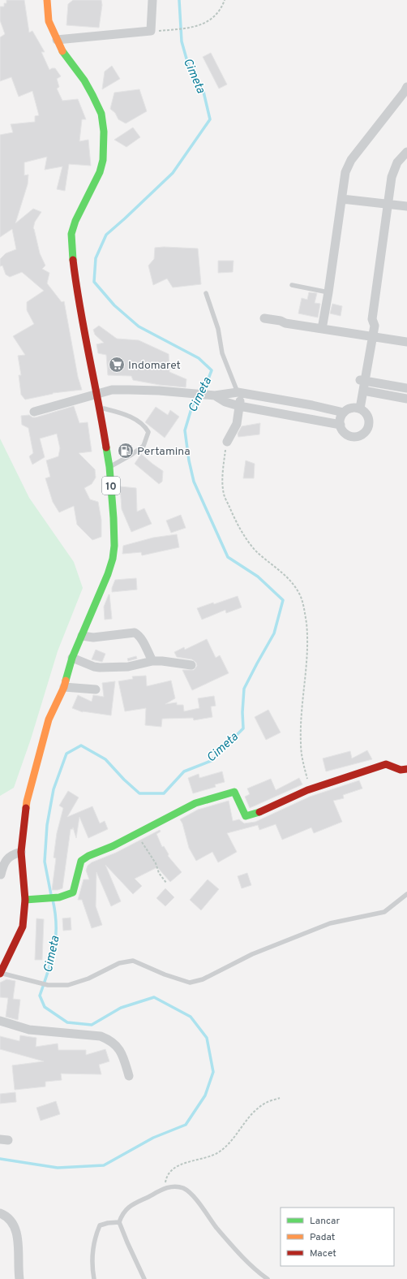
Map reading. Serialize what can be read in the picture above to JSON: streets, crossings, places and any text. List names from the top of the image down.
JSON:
{
  "streets": {
    "main road": ["10"]
  },
  "water": ["Cimeta"],
  "places": {
    "supermarket": ["Indomaret"],
    "fuel station": ["Pertamina"]
  },
  "legend": ["Lancar", "Padat", "Macet"]
}
